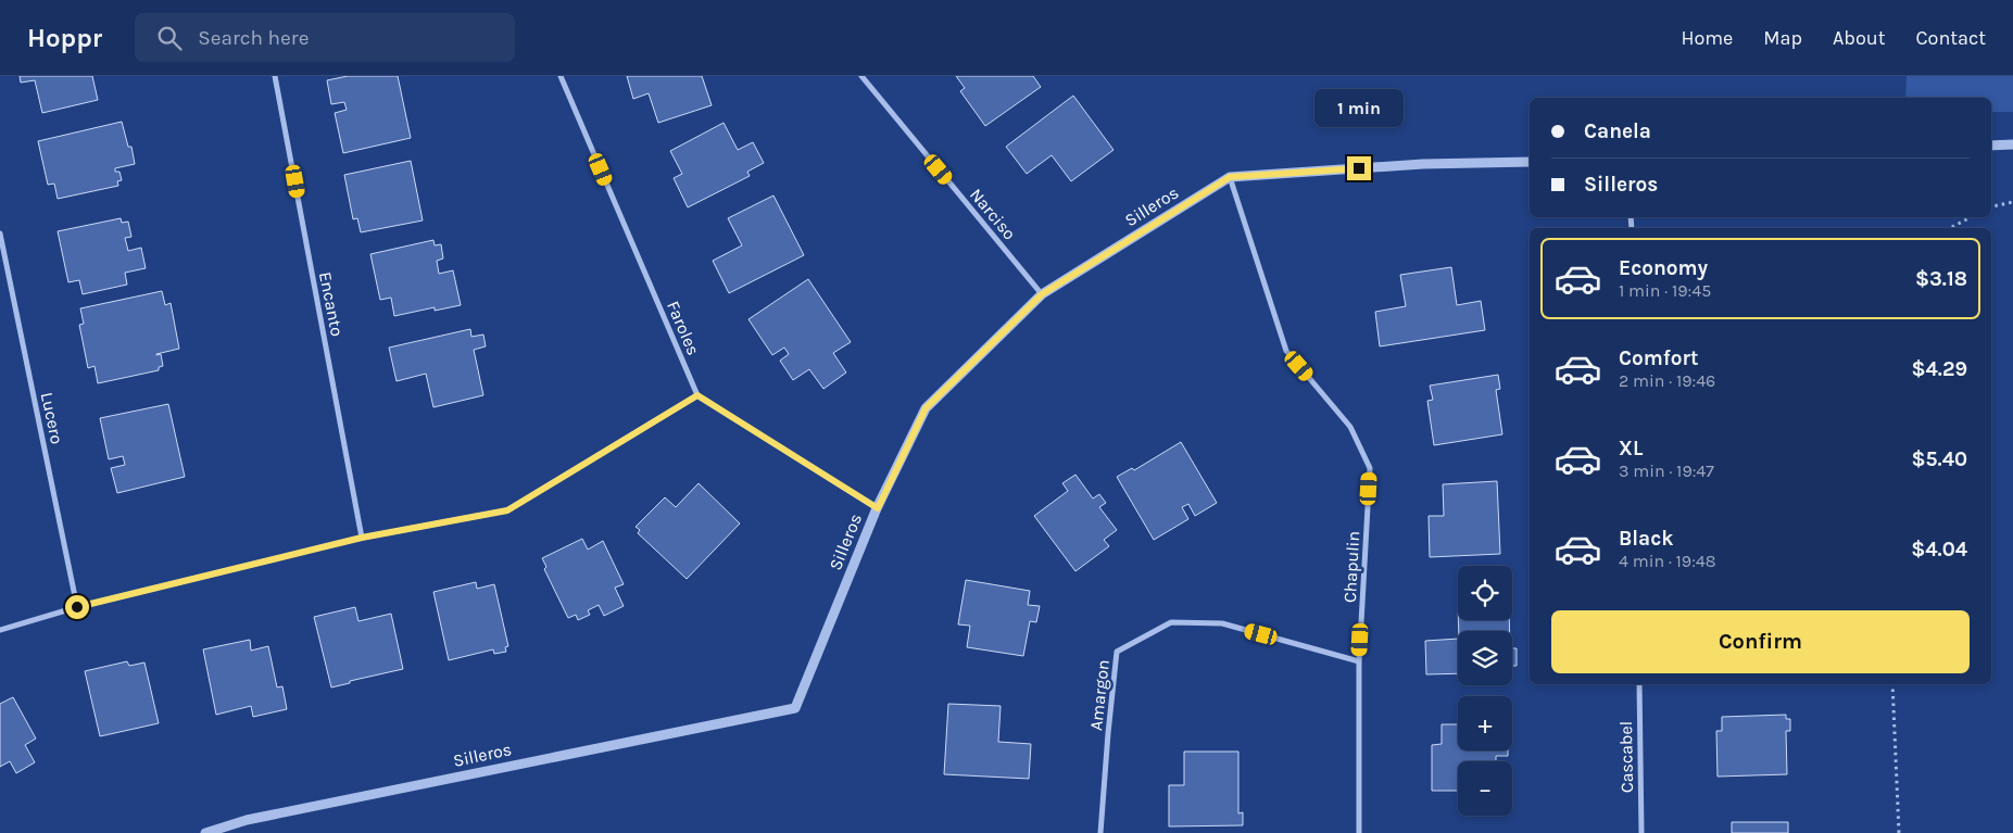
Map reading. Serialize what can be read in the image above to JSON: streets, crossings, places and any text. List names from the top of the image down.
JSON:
{
  "streets": {
    "street": [
      "Silleros",
      "Narciso",
      "Encanto",
      "Faroles",
      "Lucero",
      "Chapulin",
      "Amargon",
      "Cascabel"
    ]
  },
  "crossings": [
    ["Silleros", "Narciso"],
    ["Silleros", "Chapulin"],
    ["Chapulin", "Amargon"]
  ],
  "page": {
    "header": "Hoppr",
    "search": "Search here",
    "nav": [
      "Home",
      "Map",
      "About",
      "Contact"
    ],
    "bubble": "1 min",
    "banner": ["Canela", "Silleros"],
    "list": [
      {
        "name": "Economy",
        "note": "1 min · 19:45",
        "value": "$3.18"
      },
      {
        "name": "Comfort",
        "note": "2 min · 19:46",
        "value": "$4.29"
      },
      {
        "name": "XL",
        "note": "3 min · 19:47",
        "value": "$5.40"
      },
      {
        "name": "Black",
        "note": "4 min · 19:48",
        "value": "$4.04"
      }
    ],
    "map_buttons": ["+", "−"],
    "buttons": "Confirm"
  }
}
